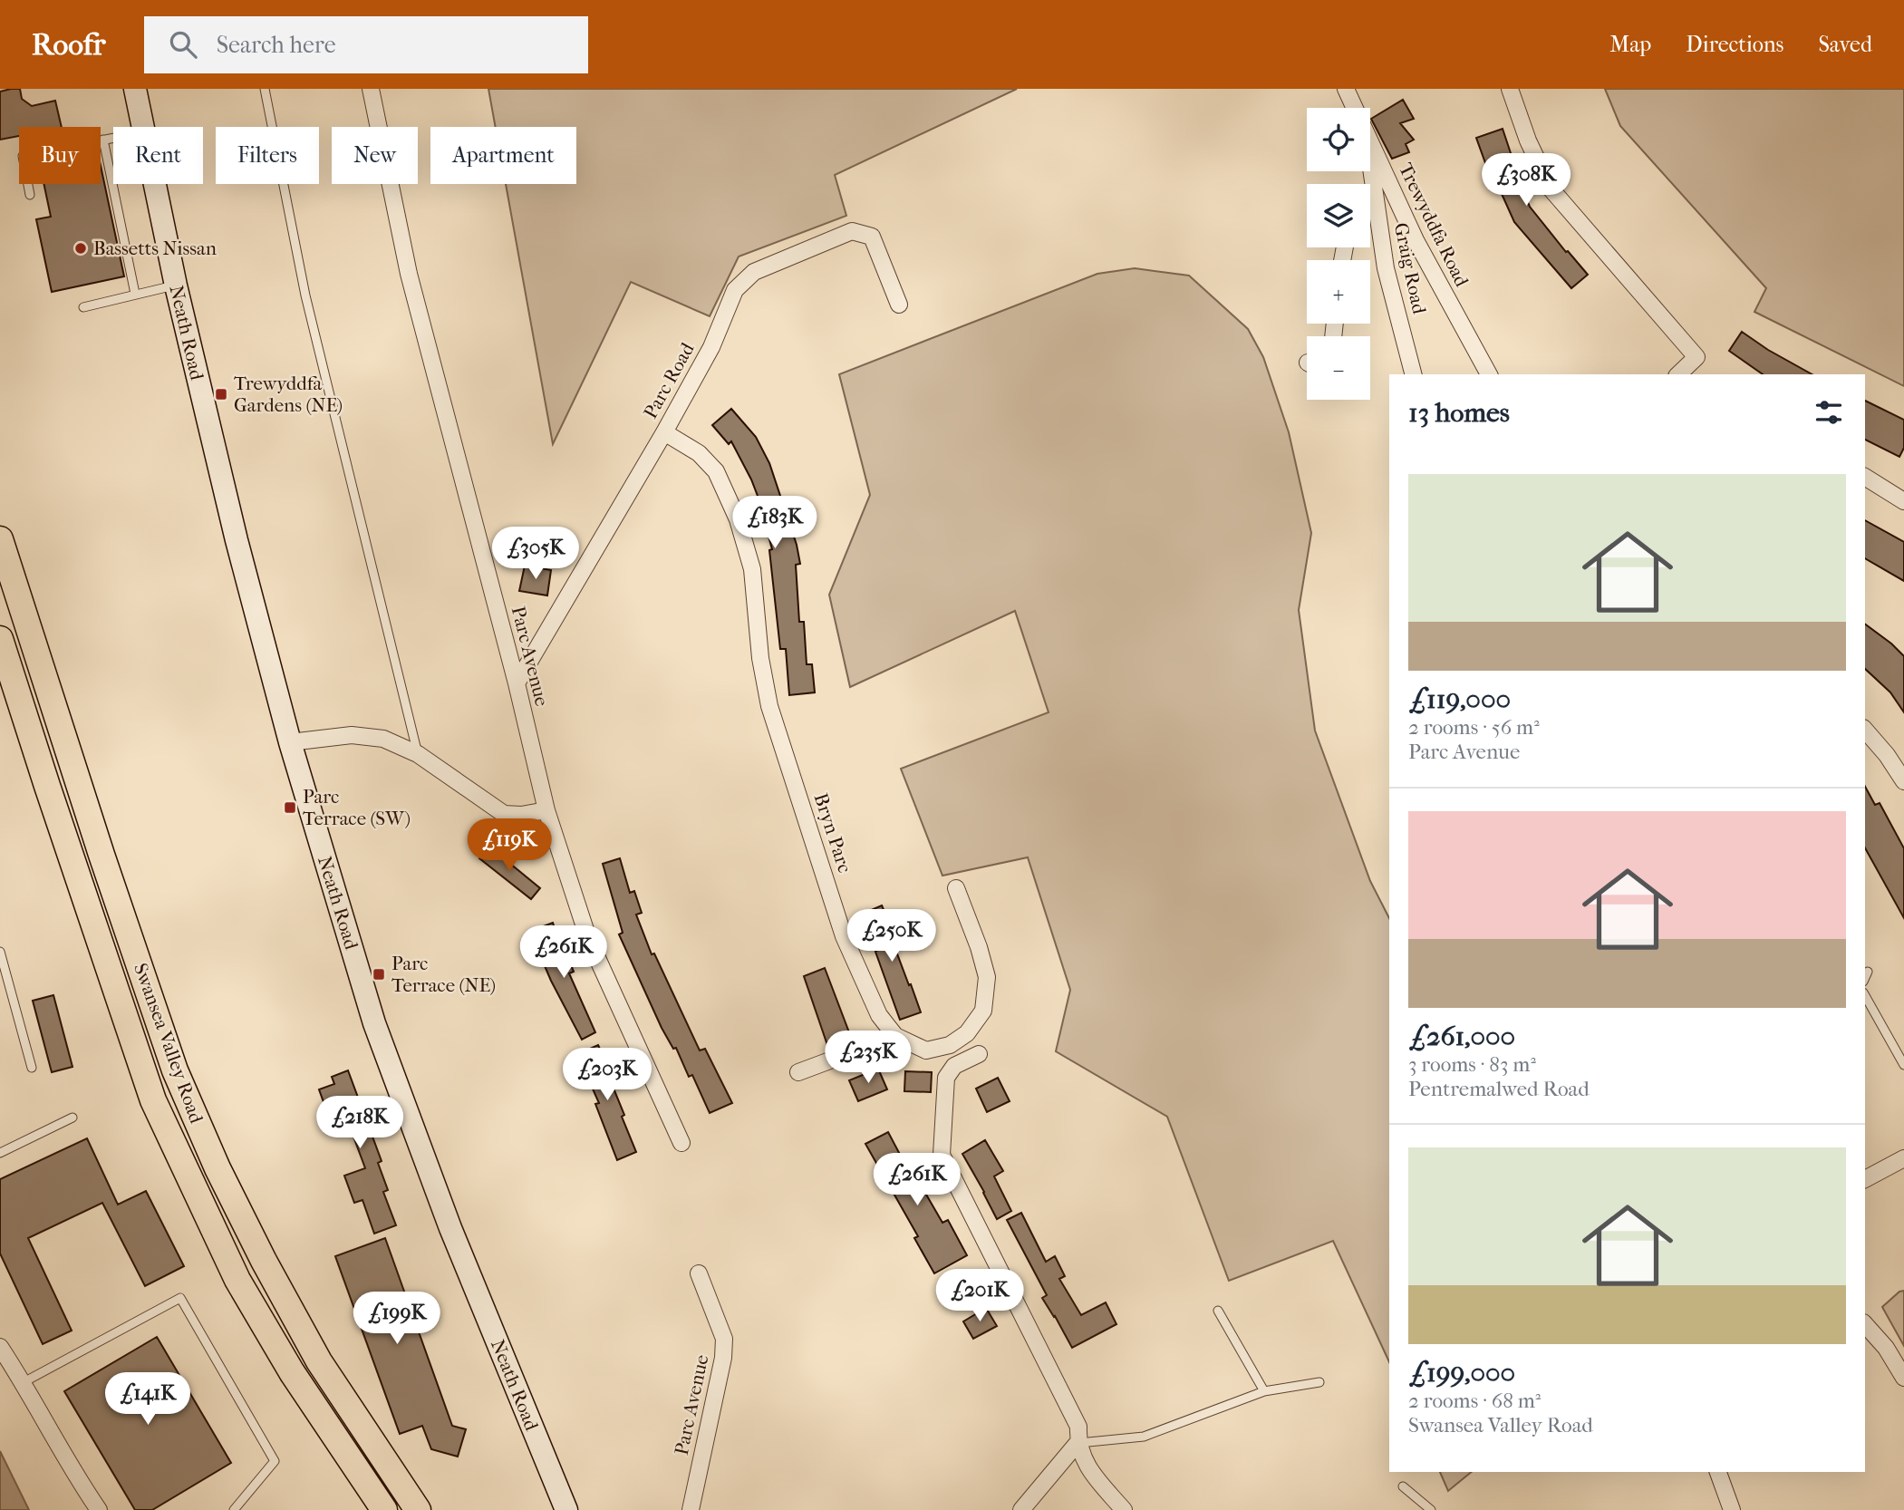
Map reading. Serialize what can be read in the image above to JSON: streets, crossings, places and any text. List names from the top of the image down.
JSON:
{
  "streets": {
    "main road": ["Neath Road", "Swansea Valley Road"],
    "street": [
      "Trewyddfa Road",
      "Graig Road",
      "Parc Road",
      "Parc Avenue",
      "Bryn Parc"
    ]
  },
  "crossings": [
    ["Parc Road", "Parc Avenue"],
    ["Parc Road", "Bryn Parc"]
  ],
  "places": {
    "other": ["Bassetts Nissan"],
    "transit": ["Trewyddfa Gardens (NE)", "Parc Terrace (SW)", "Parc Terrace (NE)"]
  },
  "page": {
    "header": "Roofr",
    "search": "Search here",
    "nav": ["Map", "Directions", "Saved"],
    "map_buttons": ["+", "−"],
    "chip": [
      "Buy",
      "Rent",
      "Filters",
      "New",
      "Apartment"
    ],
    "price": [
      "£308K",
      "£183K",
      "£305K",
      "£119K",
      "£250K",
      "£261K",
      "£235K",
      "£203K",
      "£218K",
      "£261K",
      "£201K",
      "£199K",
      "£141K"
    ],
    "heading": "13 homes",
    "list": [
      {
        "name": "£119,000",
        "note": "2 rooms · 56 m² · Parc Avenue"
      },
      {
        "name": "£261,000",
        "note": "3 rooms · 83 m² · Pentremalwed Road"
      },
      {
        "name": "£199,000",
        "note": "2 rooms · 68 m² · Swansea Valley Road"
      }
    ]
  }
}
